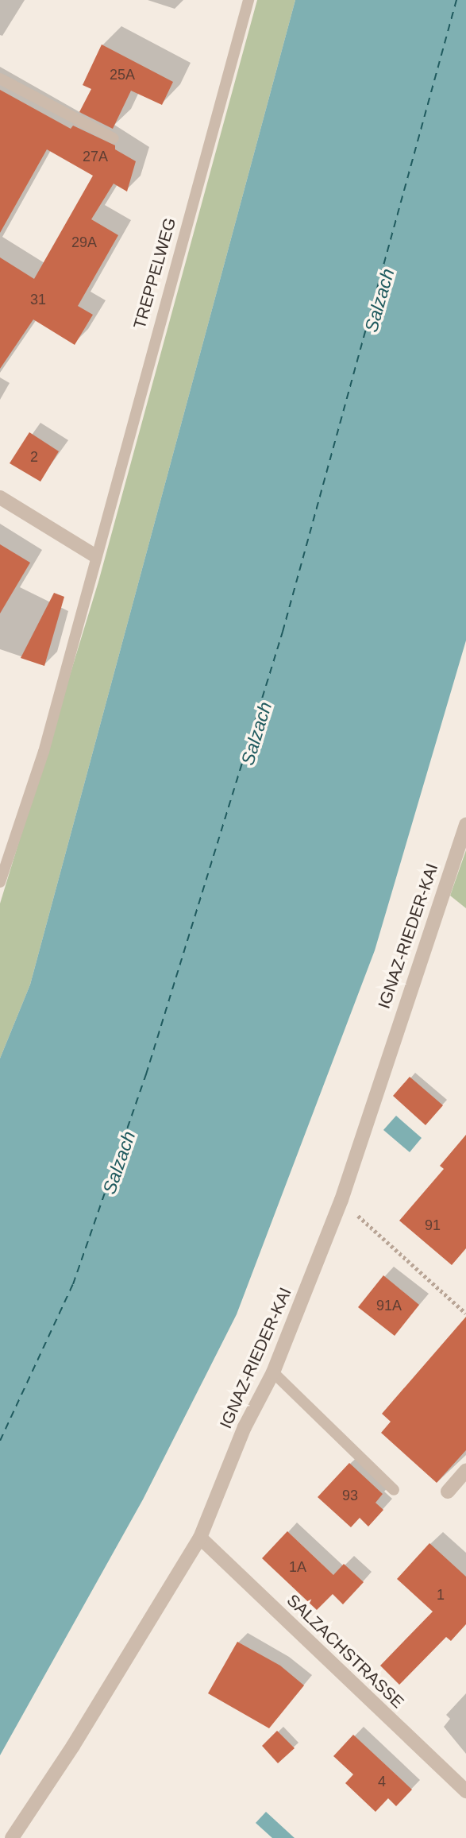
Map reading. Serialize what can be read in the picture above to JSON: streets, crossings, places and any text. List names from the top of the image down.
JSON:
{
  "streets": {
    "street": ["IGNAZ-RIEDER-KAI", "SALZACHSTRASSE"],
    "lane": ["TREPPELWEG"]
  },
  "crossings": [
    ["IGNAZ-RIEDER-KAI", "SALZACHSTRASSE"]
  ],
  "water": ["Salzach"],
  "house_numbers": [
    "25A",
    "27A",
    "29A",
    "31",
    "2",
    "91",
    "91A",
    "93",
    "1A",
    "1",
    "4"
  ]
}
